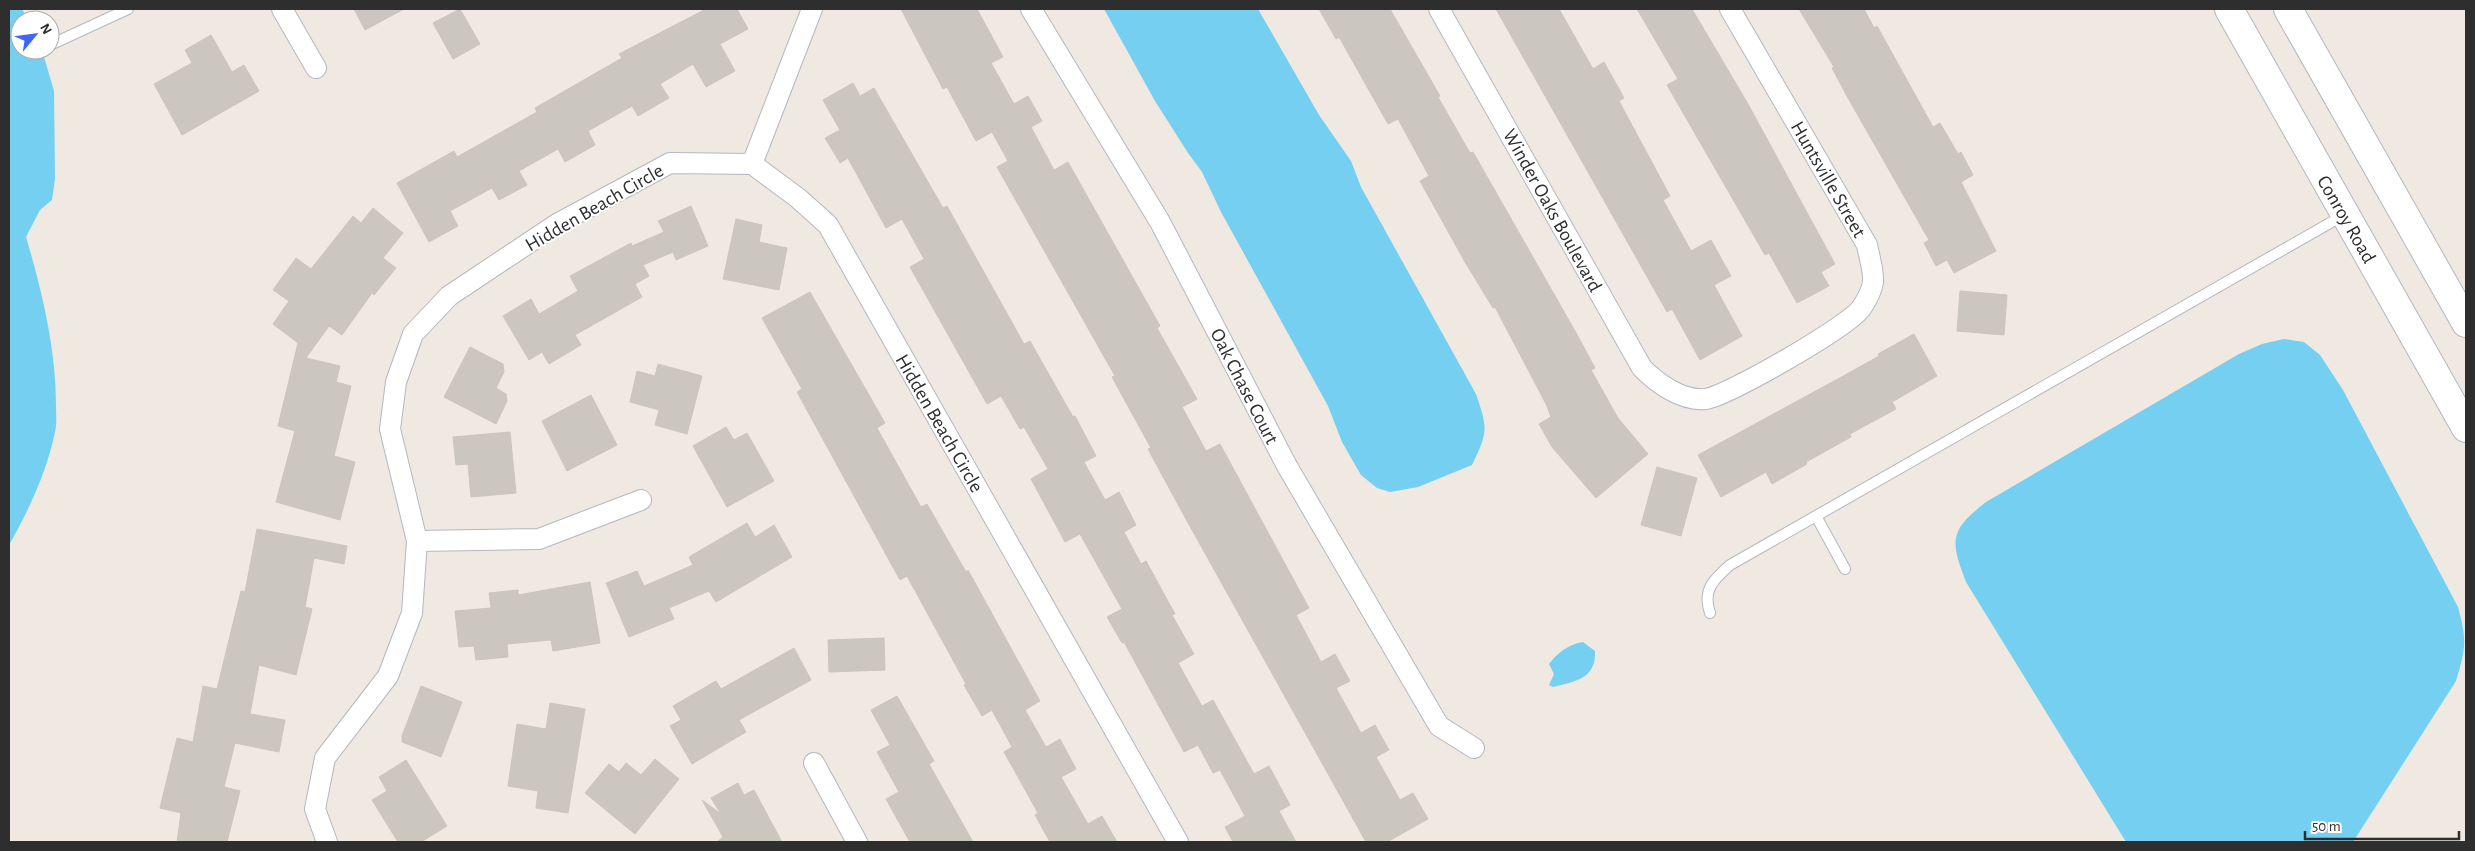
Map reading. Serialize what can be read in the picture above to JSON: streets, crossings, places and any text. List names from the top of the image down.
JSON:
{
  "streets": {
    "main road": ["Conroy Road"],
    "street": [
      "Huntsville Street",
      "Hidden Beach Circle",
      "Winder Oaks Boulevard",
      "Oak Chase Court"
    ]
  },
  "crossings": [
    ["Huntsville Street", "Winder Oaks Boulevard"]
  ],
  "scale_bar": "50 m",
  "north": "top right"
}
